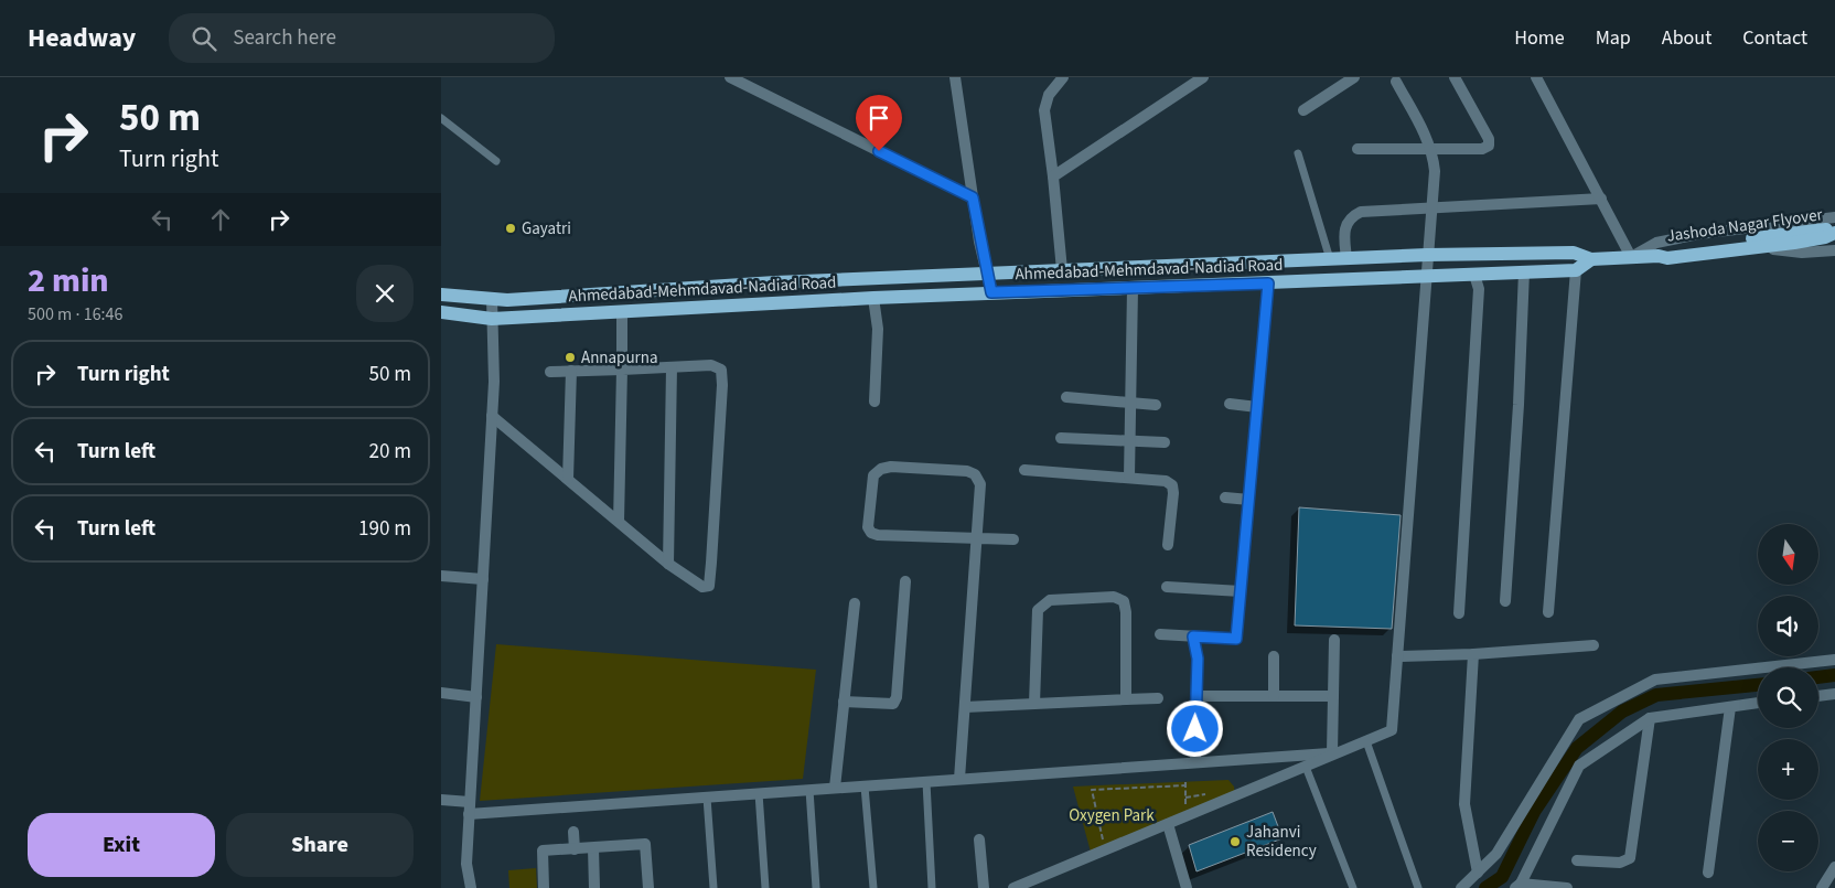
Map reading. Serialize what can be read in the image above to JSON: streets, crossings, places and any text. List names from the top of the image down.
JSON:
{
  "streets": {
    "main road": ["Jashoda Nagar Flyover", "Ahmedabad-Mehmdavad-Nadiad Road"]
  },
  "parks": ["Oxygen Park"],
  "places": ["Gayatri", "Annapurna", "Jahanvi Residency"],
  "north": "bottom",
  "page": {
    "header": "Headway",
    "search": "Search here",
    "nav": [
      "Home",
      "Map",
      "About",
      "Contact"
    ],
    "turn": ["50 m", "Turn right"],
    "heading": ["2 min", "500 m · 16:46"],
    "list": [
      {
        "name": "Turn right",
        "value": "50 m"
      },
      {
        "name": "Turn left",
        "value": "20 m"
      },
      {
        "name": "Turn left",
        "value": "190 m"
      }
    ],
    "map_buttons": ["+", "−"],
    "buttons": ["Exit", "Share"]
  }
}
